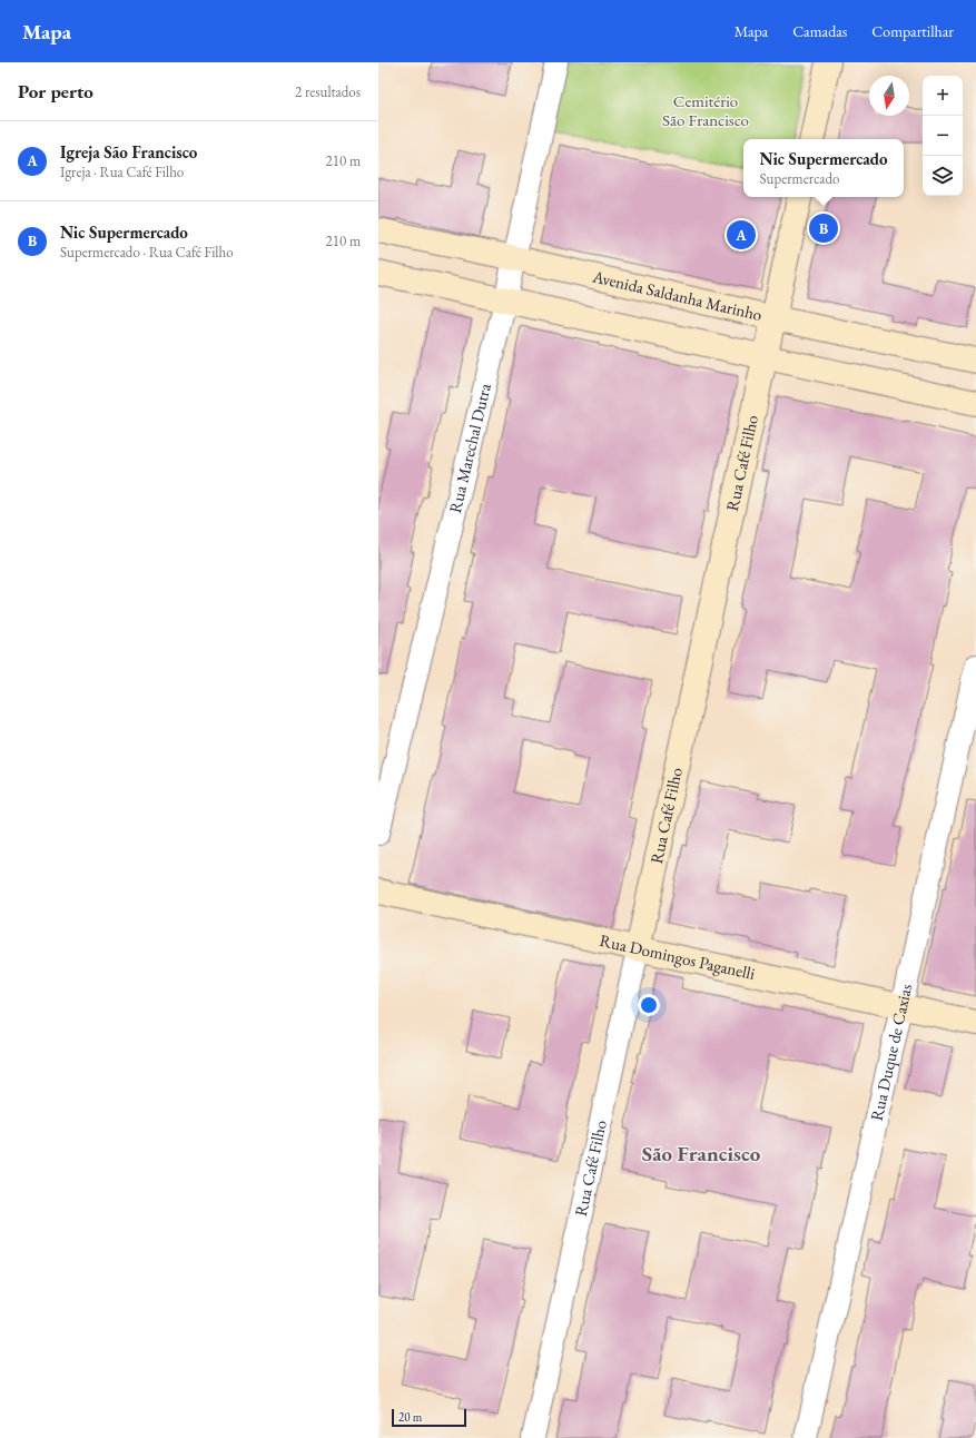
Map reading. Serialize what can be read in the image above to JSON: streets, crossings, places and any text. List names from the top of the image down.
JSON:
{
  "streets": {
    "street": [
      "Avenida Saldanha Marinho",
      "Rua Marechal Dutra",
      "Rua Café Filho",
      "Rua Domingos Paganelli",
      "Rua Duque de Caxias"
    ]
  },
  "crossings": [
    ["Avenida Saldanha Marinho", "Rua Marechal Dutra"],
    ["Avenida Saldanha Marinho", "Rua Café Filho"],
    ["Rua Café Filho", "Rua Domingos Paganelli"],
    ["Rua Domingos Paganelli", "Rua Duque de Caxias"]
  ],
  "districts": ["São Francisco"],
  "parks": ["Cemitério São Francisco"],
  "scale_bar": "20 m",
  "north": "bottom",
  "page": {
    "header": "Mapa",
    "nav": ["Mapa", "Camadas", "Compartilhar"],
    "heading": ["Por perto", "2 resultados"],
    "map_buttons": ["+", "−"],
    "list": [
      {
        "mark": "A",
        "name": "Igreja São Francisco",
        "note": "Igreja · Rua Café Filho",
        "value": "210 m"
      },
      {
        "mark": "B",
        "name": "Nic Supermercado",
        "note": "Supermercado · Rua Café Filho",
        "value": "210 m"
      }
    ],
    "popup": ["Nic Supermercado", "Supermercado"],
    "pins": ["B", "A"],
    "scale": "20 m"
  }
}
